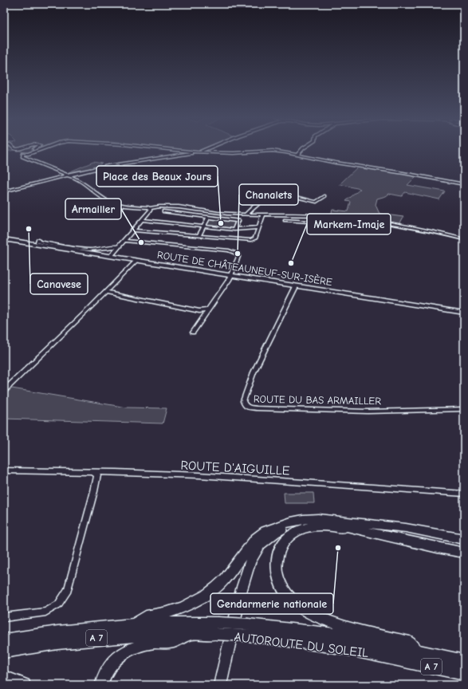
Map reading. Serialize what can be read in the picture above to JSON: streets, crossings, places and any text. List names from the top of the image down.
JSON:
{
  "streets": {
    "highway": ["A 7", "AUTOROUTE DU SOLEIL"],
    "main road": ["ROUTE DE CHÂTEAUNEUF-SUR-ISÈRE"],
    "street": ["ROUTE DU BAS ARMAILLER", "ROUTE D'AIGUILLE"]
  },
  "crossings": [
    ["ROUTE DE CHÂTEAUNEUF-SUR-ISÈRE", "ROUTE DU BAS ARMAILLER"]
  ],
  "places": [
    "Place des Beaux Jours",
    "Canavese",
    "Armailler",
    "Chanalets",
    "Markem-Imaje",
    "Gendarmerie nationale"
  ]
}
